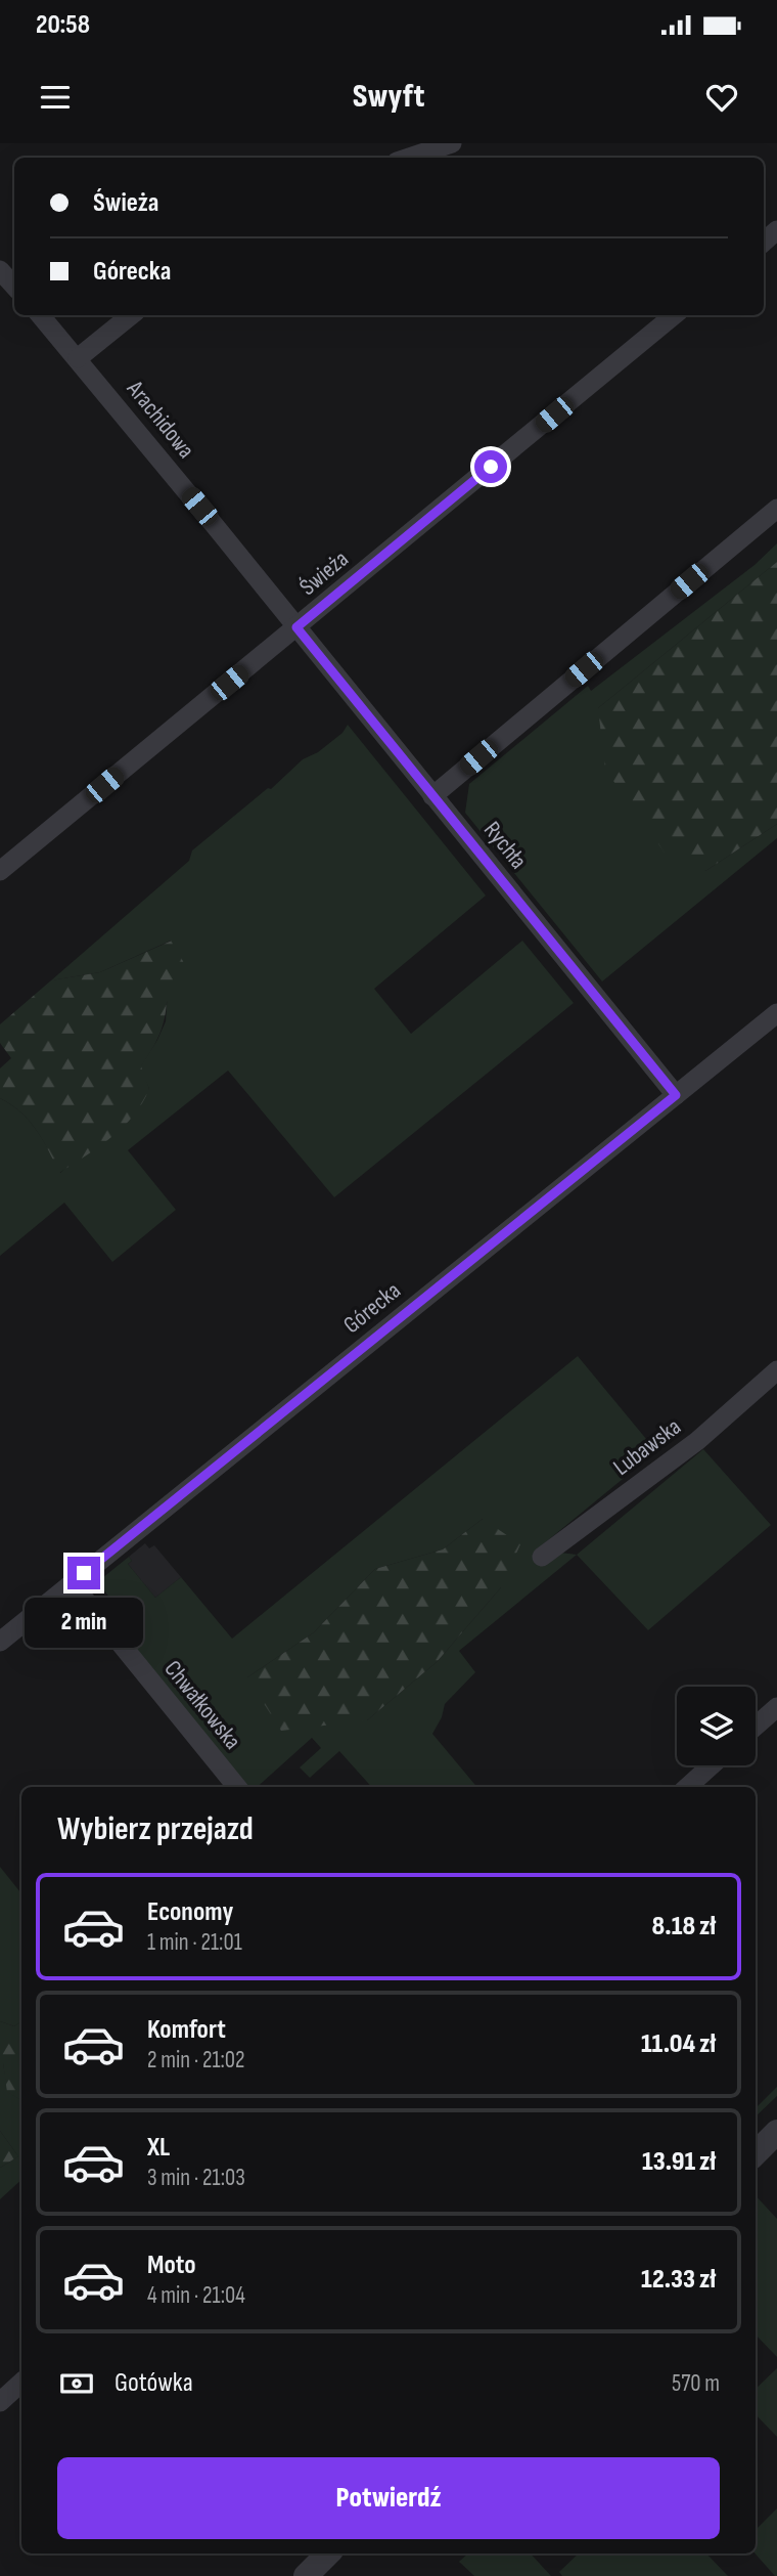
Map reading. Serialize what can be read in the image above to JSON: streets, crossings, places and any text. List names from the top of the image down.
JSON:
{
  "streets": {
    "street": [
      "Arachidowa",
      "Świeża",
      "Rychła",
      "Górecka",
      "Lubawska",
      "Chwałkowska"
    ]
  },
  "crossings": [
    ["Arachidowa", "Świeża"],
    ["Arachidowa", "Rychła"],
    ["Świeża", "Rychła"],
    ["Rychła", "Górecka"],
    ["Górecka", "Chwałkowska"]
  ],
  "page": {
    "status": "20:58",
    "header": "Swyft",
    "banner": ["Świeża", "Górecka"],
    "bubble": "2 min",
    "heading": "Wybierz przejazd",
    "list": [
      {
        "name": "Economy",
        "note": "1 min · 21:01",
        "value": "8.18 zł"
      },
      {
        "name": "Komfort",
        "note": "2 min · 21:02",
        "value": "11.04 zł"
      },
      {
        "name": "XL",
        "note": "3 min · 21:03",
        "value": "13.91 zł"
      },
      {
        "name": "Moto",
        "note": "4 min · 21:04",
        "value": "12.33 zł"
      }
    ],
    "pay": ["Gotówka", "570 m"],
    "buttons": "Potwierdź"
  }
}
